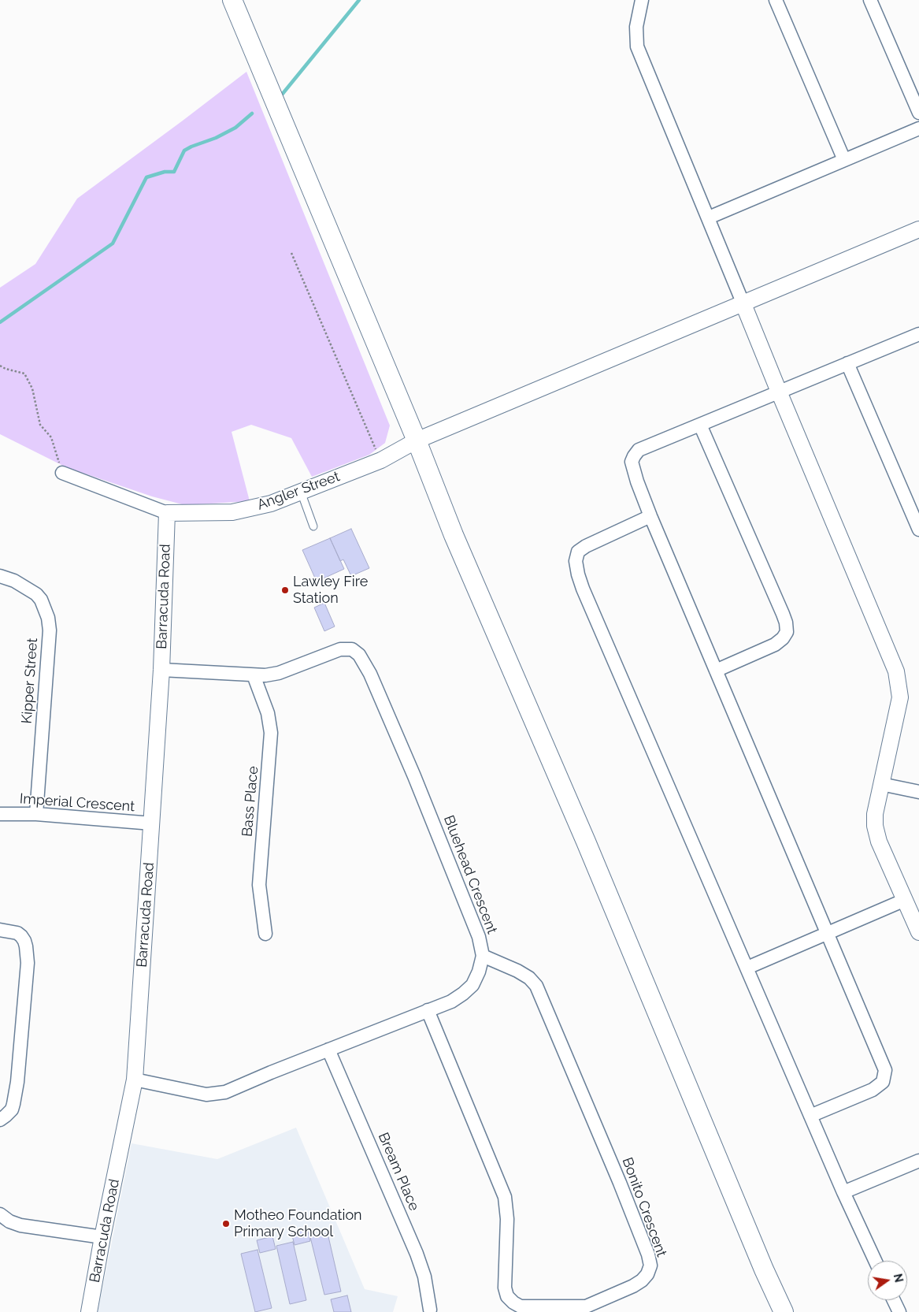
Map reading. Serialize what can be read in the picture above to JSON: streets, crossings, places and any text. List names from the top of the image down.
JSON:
{
  "streets": {
    "street": [
      "Angler Street",
      "Barracuda Road",
      "Kipper Street",
      "Bass Place",
      "Imperial Crescent",
      "Bluehead Crescent",
      "Bream Place",
      "Bonito Crescent"
    ]
  },
  "crossings": [
    ["Angler Street", "Barracuda Road"],
    ["Barracuda Road", "Imperial Crescent"],
    ["Barracuda Road", "Bluehead Crescent"],
    ["Kipper Street", "Imperial Crescent"],
    ["Bass Place", "Bluehead Crescent"],
    ["Bluehead Crescent", "Bream Place"],
    ["Bluehead Crescent", "Bonito Crescent"]
  ],
  "places": ["Lawley Fire Station", "Motheo Foundation Primary School"],
  "north": "right"
}
